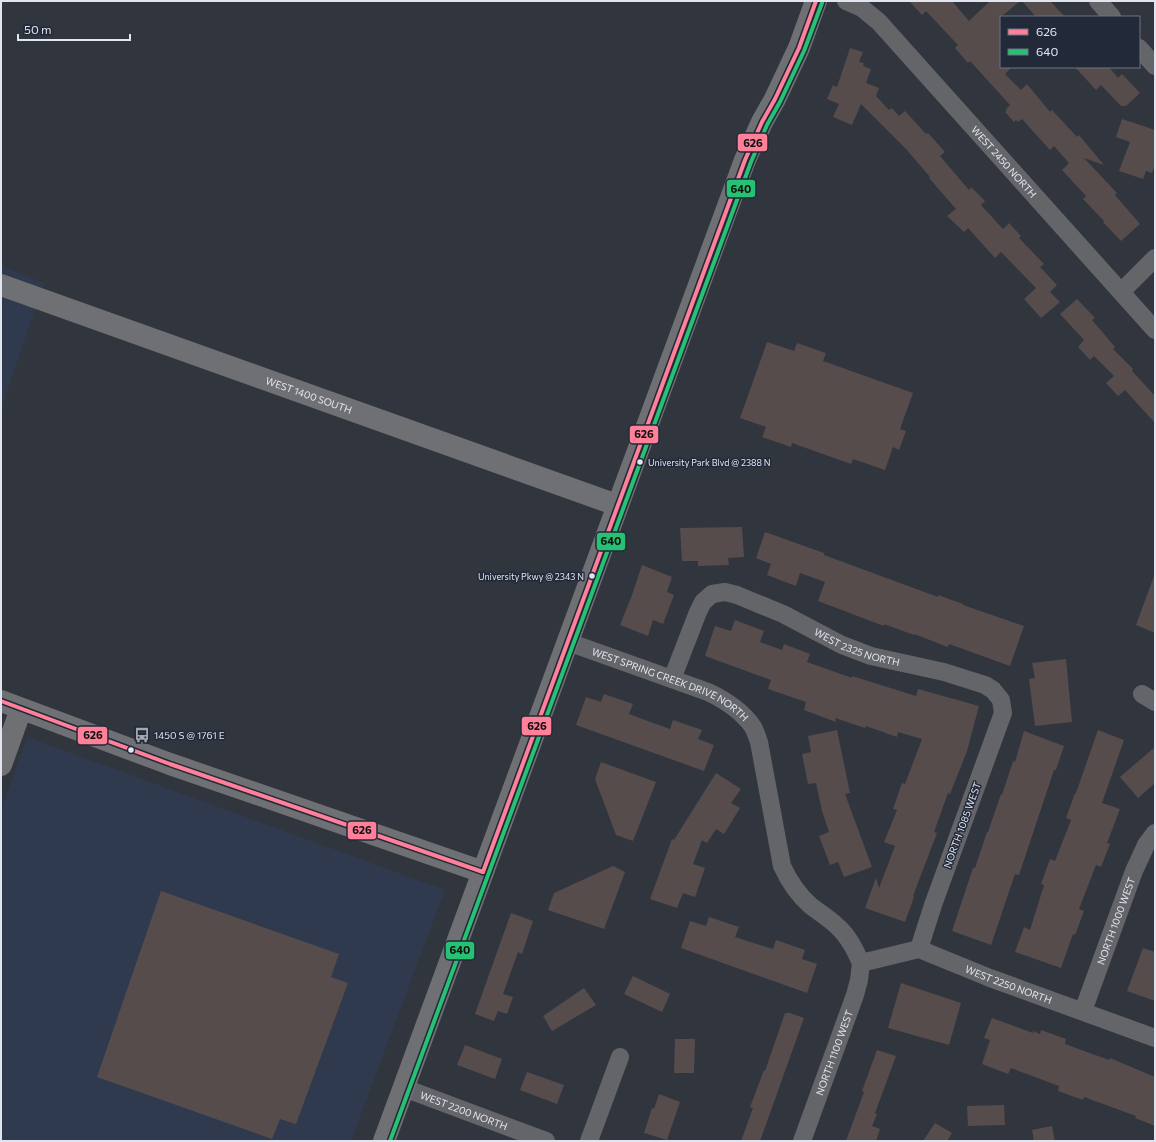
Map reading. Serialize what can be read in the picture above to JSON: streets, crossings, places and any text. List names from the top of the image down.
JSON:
{
  "streets": {
    "street": [
      "WEST 2450 NORTH",
      "WEST 1400 SOUTH",
      "WEST 2325 NORTH",
      "WEST SPRING CREEK DRIVE NORTH",
      "NORTH 1085 WEST",
      "NORTH 1000 WEST",
      "WEST 2250 NORTH",
      "NORTH 1100 WEST",
      "WEST 2200 NORTH"
    ]
  },
  "crossings": [
    ["WEST 2325 NORTH", "WEST SPRING CREEK DRIVE NORTH"],
    ["WEST 2325 NORTH", "NORTH 1085 WEST"],
    ["WEST SPRING CREEK DRIVE NORTH", "NORTH 1100 WEST"],
    ["NORTH 1085 WEST", "WEST 2250 NORTH"],
    ["NORTH 1000 WEST", "WEST 2250 NORTH"]
  ],
  "places": {
    "other": ["University Park Blvd @ 2388 N", "University Pkwy @ 2343 N"],
    "bus stop": ["1450 S @ 1761 E"]
  },
  "lines": ["transit line 626", "transit line 640"],
  "legend": ["626", "640"],
  "scale_bar": "50 m"
}
